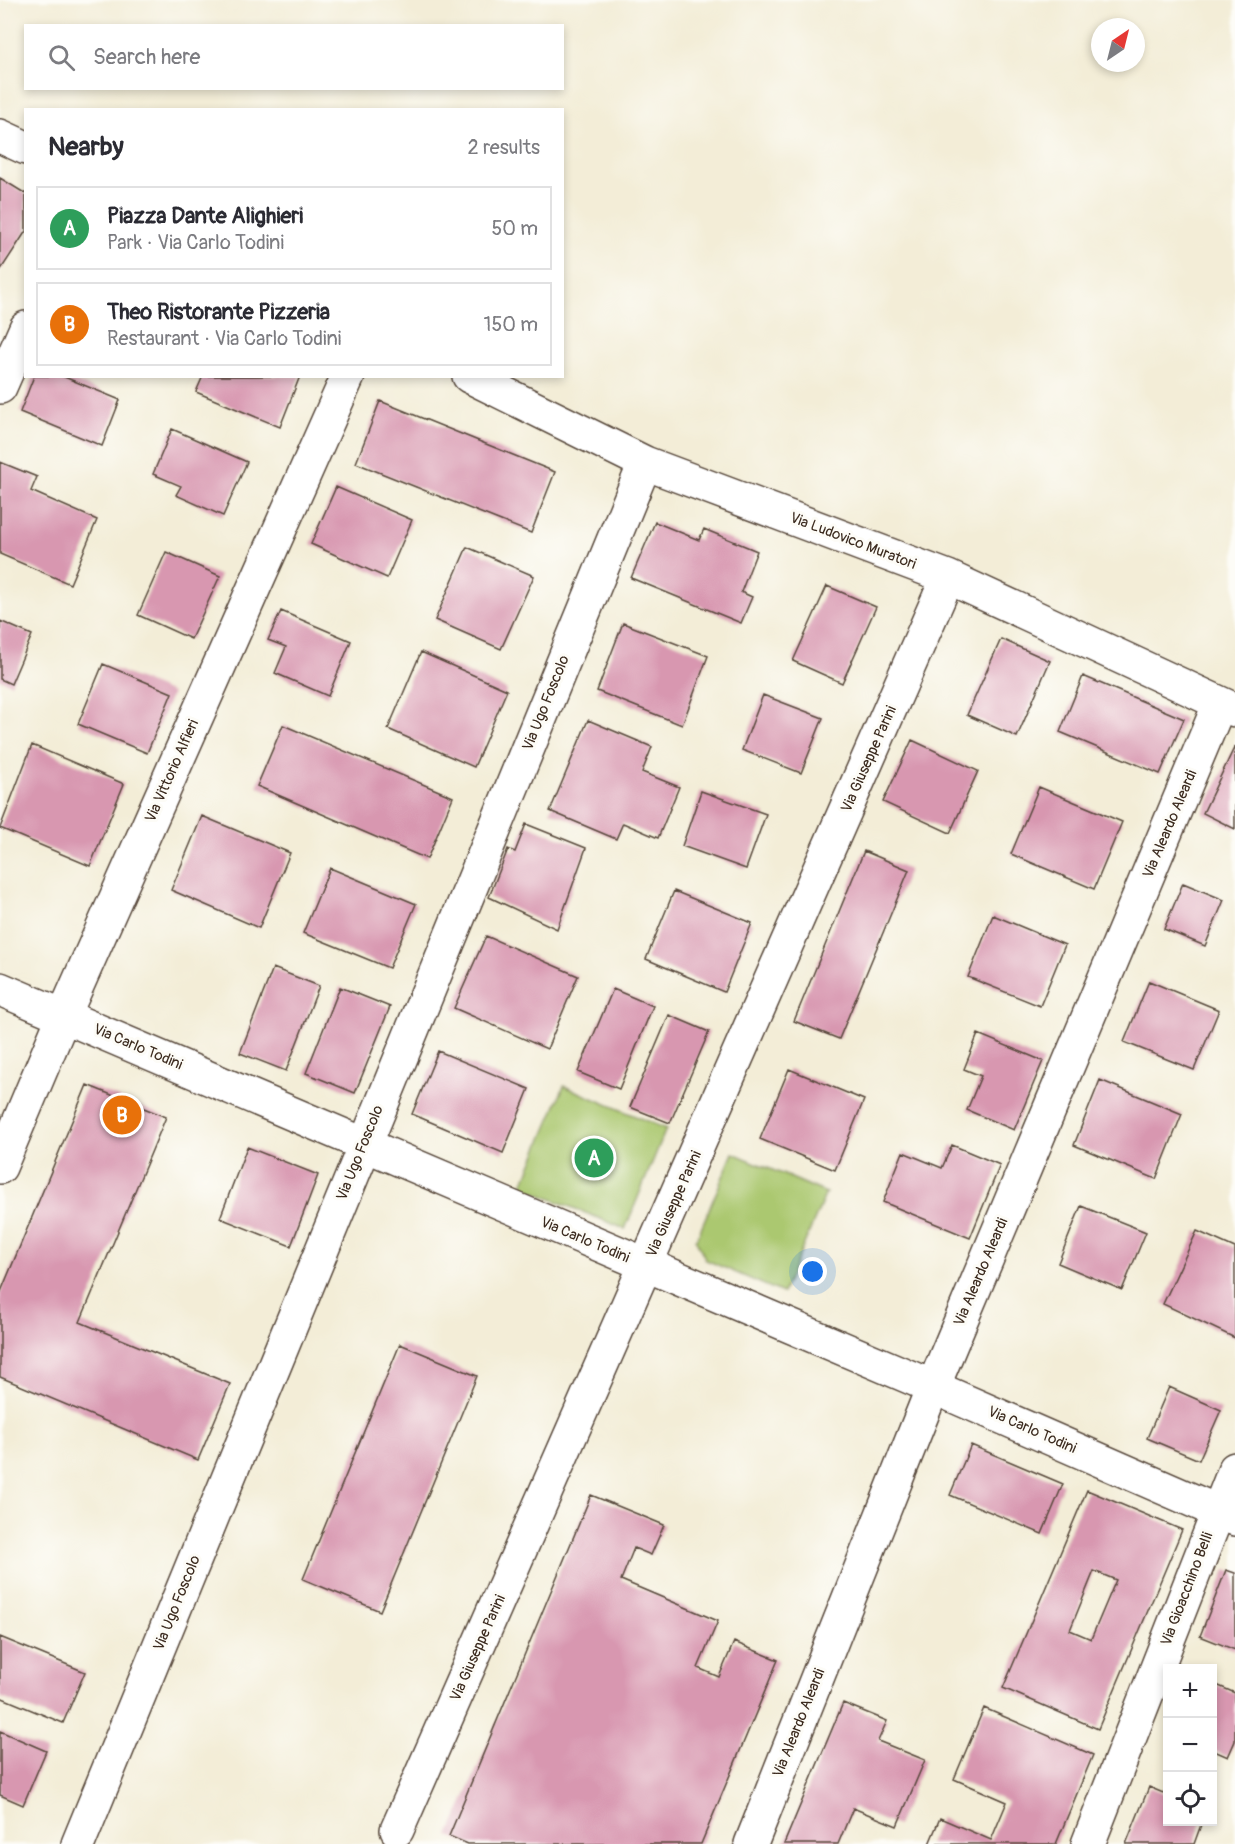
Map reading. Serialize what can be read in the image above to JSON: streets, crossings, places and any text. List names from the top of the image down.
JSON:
{
  "streets": {
    "street": [
      "Via Ludovico Muratori",
      "Via Ugo Foscolo",
      "Via Giuseppe Parini",
      "Via Vittorio Alfieri",
      "Via Aleardo Aleardi",
      "Via Carlo Todini",
      "Via Gioacchino Belli"
    ]
  },
  "crossings": [
    ["Via Ludovico Muratori", "Via Ugo Foscolo"],
    ["Via Ludovico Muratori", "Via Giuseppe Parini"],
    ["Via Ludovico Muratori", "Via Aleardo Aleardi"],
    ["Via Ugo Foscolo", "Via Carlo Todini"],
    ["Via Giuseppe Parini", "Via Carlo Todini"],
    ["Via Vittorio Alfieri", "Via Carlo Todini"],
    ["Via Aleardo Aleardi", "Via Carlo Todini"],
    ["Via Carlo Todini", "Via Gioacchino Belli"]
  ],
  "north": "top right",
  "page": {
    "search": "Search here",
    "heading": ["Nearby", "2 results"],
    "list": [
      {
        "mark": "A",
        "name": "Piazza Dante Alighieri",
        "note": "Park · Via Carlo Todini",
        "value": "50 m"
      },
      {
        "mark": "B",
        "name": "Theo Ristorante Pizzeria",
        "note": "Restaurant · Via Carlo Todini",
        "value": "150 m"
      }
    ],
    "pins": ["B", "A"],
    "map_buttons": ["+", "−"]
  }
}
